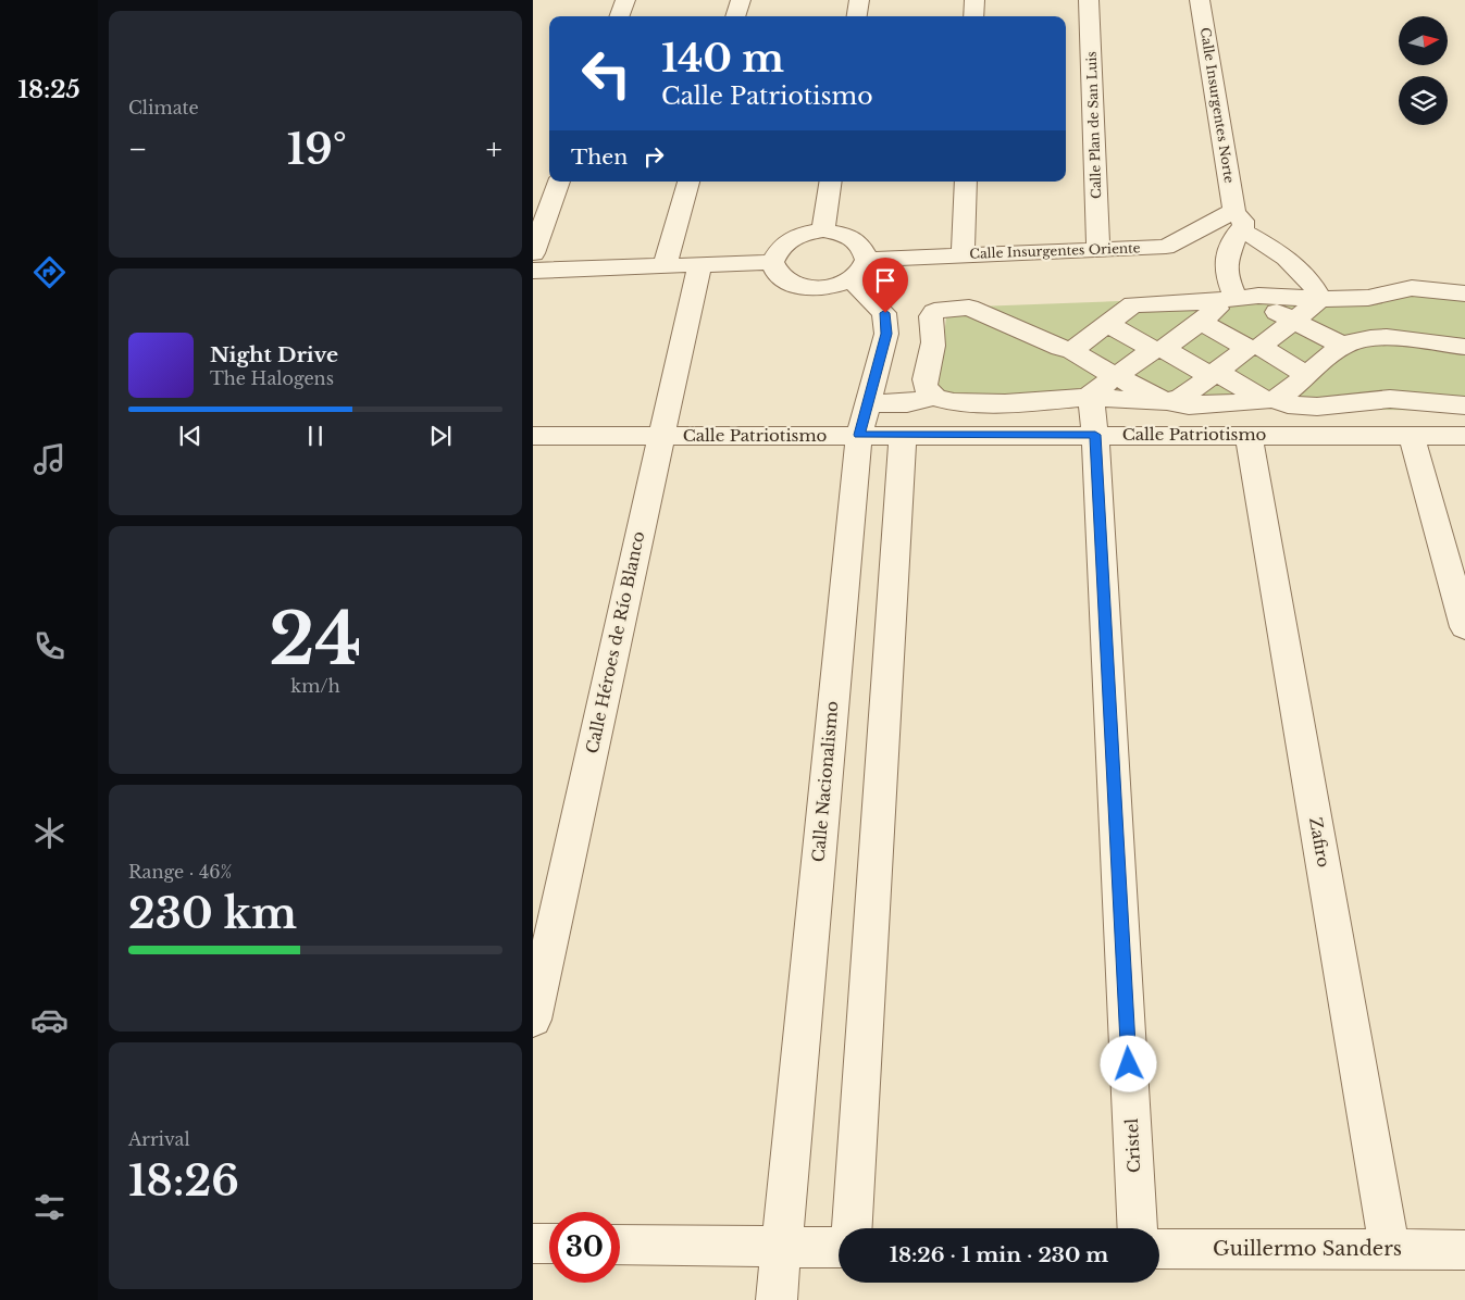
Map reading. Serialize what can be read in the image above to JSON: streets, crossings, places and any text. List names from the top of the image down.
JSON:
{
  "streets": {
    "street": [
      "Calle Insurgentes Norte",
      "Calle Plan de San Luis",
      "Calle Insurgentes Oriente",
      "Calle Patriotismo",
      "Calle Héroes de Río Blanco",
      "Calle Nacionalismo",
      "Zafiro",
      "Cristel",
      "Guillermo Sanders"
    ]
  },
  "crossings": [
    ["Calle Insurgentes Norte", "Calle Insurgentes Oriente"],
    ["Calle Plan de San Luis", "Calle Insurgentes Oriente"],
    ["Calle Patriotismo", "Calle Héroes de Río Blanco"],
    ["Calle Patriotismo", "Calle Nacionalismo"],
    ["Calle Patriotismo", "Zafiro"],
    ["Calle Patriotismo", "Cristel"],
    ["Zafiro", "Guillermo Sanders"]
  ],
  "north": "right",
  "page": {
    "tabs": "18:25",
    "tile": [
      "Climate",
      ["24", "km/h"],
      ["Range · 46%", "230 km"],
      ["Arrival", "18:26"]
    ],
    "turn": ["140 m", "Calle Patriotismo"],
    "heat": ["−", "19°", "+"],
    "then": "Then",
    "song": ["Night Drive", "The Halogens"],
    "limit": "30",
    "trip": "18:26 · 1 min · 230 m"
  }
}
